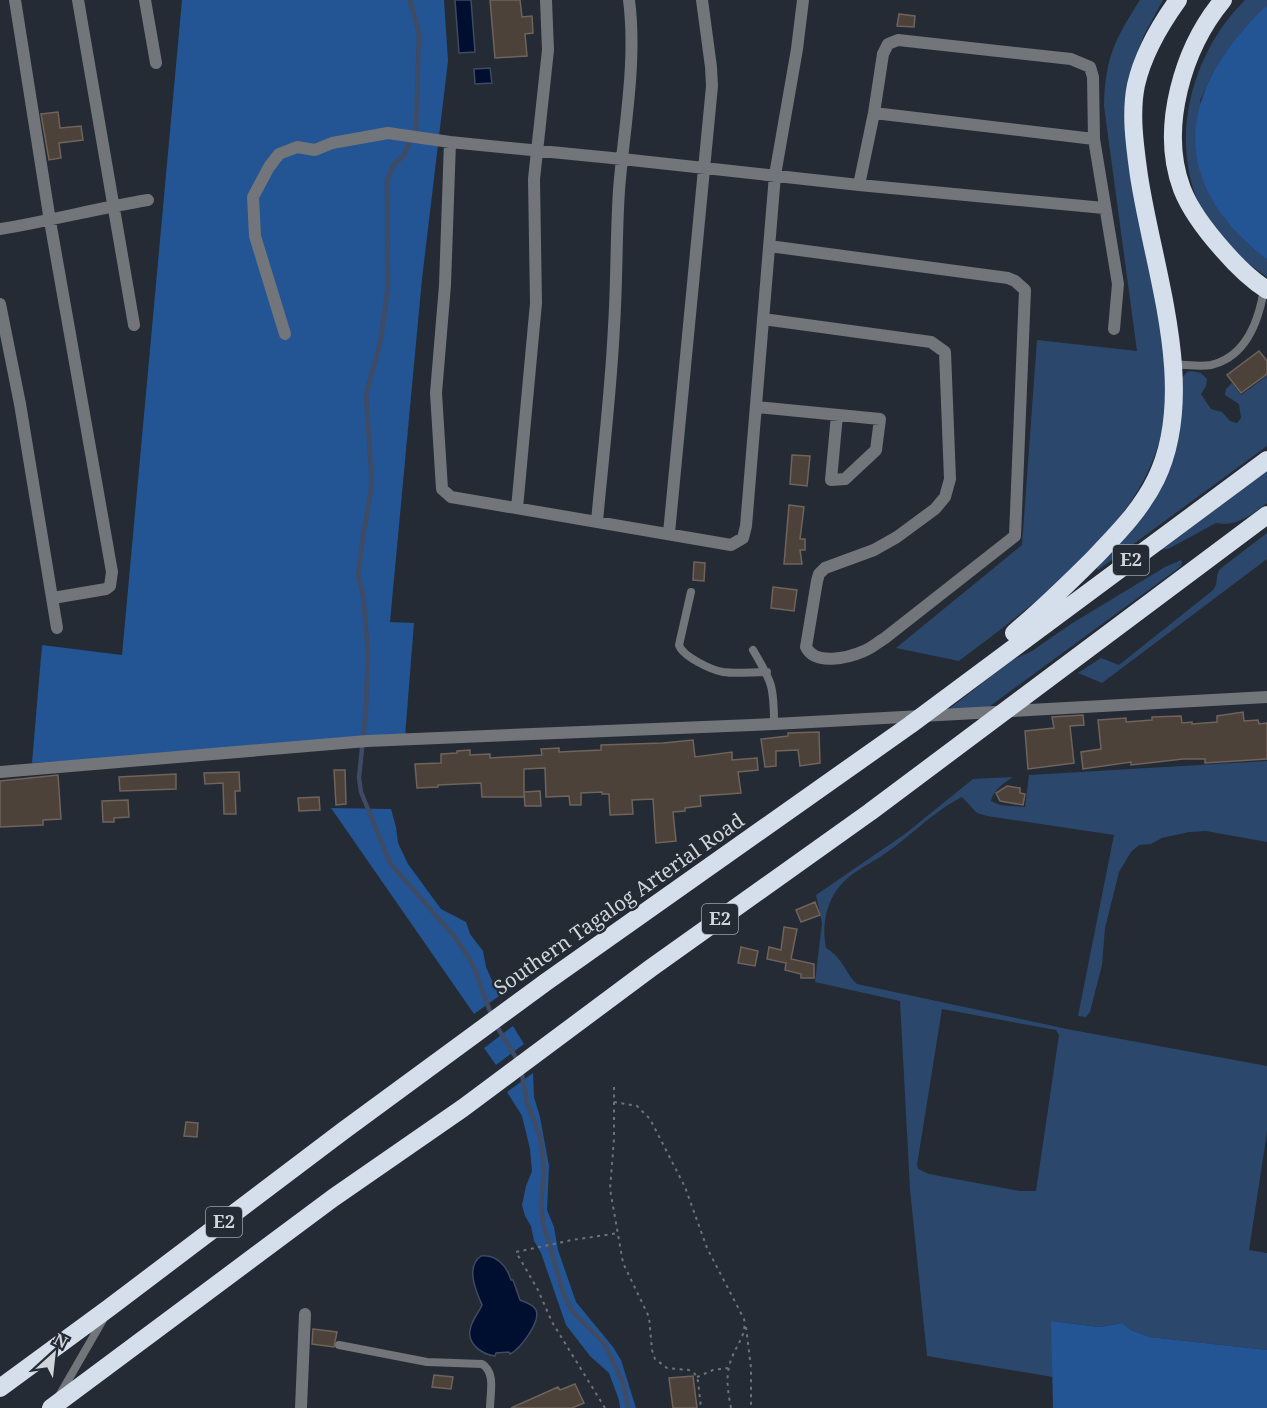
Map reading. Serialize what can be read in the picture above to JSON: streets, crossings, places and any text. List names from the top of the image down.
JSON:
{
  "streets": {
    "highway": ["E2", "Southern Tagalog Arterial Road"]
  },
  "crossings": [
    ["E2", "Southern Tagalog Arterial Road"]
  ],
  "north": "top right"
}
